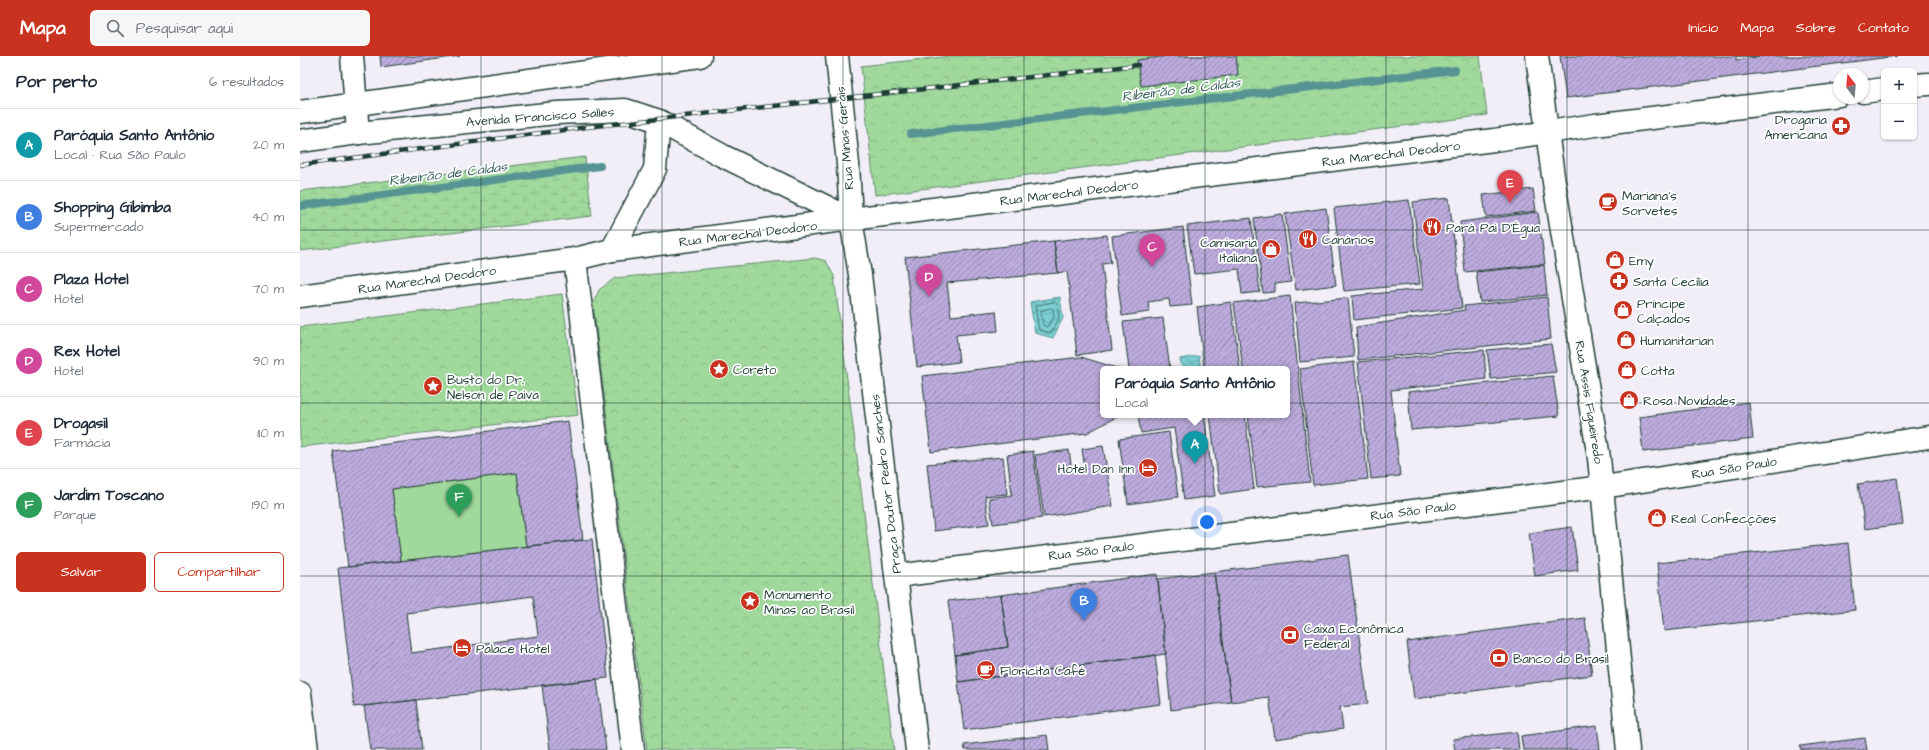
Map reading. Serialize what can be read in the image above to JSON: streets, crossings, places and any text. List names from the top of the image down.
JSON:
{
  "streets": {
    "street": [
      "Avenida Francisco Salles",
      "Rua Minas Gerais",
      "Rua Marechal Deodoro",
      "Rua Assis Figueiredo",
      "Rua São Paulo",
      "Praça Doutor Pedro Sanches"
    ]
  },
  "crossings": [
    ["Avenida Francisco Salles", "Rua Minas Gerais"],
    ["Avenida Francisco Salles", "Rua Marechal Deodoro"],
    ["Avenida Francisco Salles", "Praça Doutor Pedro Sanches"],
    ["Rua Minas Gerais", "Rua Marechal Deodoro"],
    ["Rua Minas Gerais", "Praça Doutor Pedro Sanches"],
    ["Rua Marechal Deodoro", "Rua Assis Figueiredo"],
    ["Rua Marechal Deodoro", "Praça Doutor Pedro Sanches"],
    ["Rua Assis Figueiredo", "Rua São Paulo"],
    ["Rua São Paulo", "Praça Doutor Pedro Sanches"]
  ],
  "water": ["Ribeirão de Caldas"],
  "places": {
    "pharmacy": ["Drogaria Americana", "Santa Cecília"],
    "cafe": ["Mariana's Sorvetes", "Floricitá Café"],
    "restaurant": ["Pará Pai D'Égua", "Canários"],
    "shop": [
      "Camisaria Italiana",
      "Emy",
      "Príncipe Calçados",
      "Humanitarian",
      "Cotta",
      "Rosa Novidades",
      "Real Confecçōes"
    ],
    "place": ["Coreto", "Busto do Dr. Nelson de Paiva", "Monumento Minas ao Brasil"],
    "hotel": ["Hotel Dan Inn", "Palace Hotel"],
    "bank": ["Caixa Econômica Federal", "Banco do Brasil"]
  },
  "north": "top",
  "page": {
    "header": "Mapa",
    "search": "Pesquisar aqui",
    "nav": [
      "Início",
      "Mapa",
      "Sobre",
      "Contato"
    ],
    "heading": ["Por perto", "6 resultados"],
    "map_buttons": ["+", "−"],
    "list": [
      {
        "mark": "A",
        "name": "Paróquia Santo Antônio",
        "note": "Local · Rua São Paulo",
        "value": "20 m"
      },
      {
        "mark": "B",
        "name": "Shopping Gibimba",
        "note": "Supermercado",
        "value": "40 m"
      },
      {
        "mark": "C",
        "name": "Plaza Hotel",
        "note": "Hotel",
        "value": "70 m"
      },
      {
        "mark": "D",
        "name": "Rex Hotel",
        "note": "Hotel",
        "value": "90 m"
      },
      {
        "mark": "E",
        "name": "Drogasil",
        "note": "Farmácia",
        "value": "110 m"
      },
      {
        "mark": "F",
        "name": "Jardim Toscano",
        "note": "Parque",
        "value": "190 m"
      }
    ],
    "pins": [
      "E",
      "C",
      "D",
      "A",
      "F",
      "B"
    ],
    "popup": ["Paróquia Santo Antônio", "Local"],
    "buttons": ["Salvar", "Compartilhar"]
  }
}
